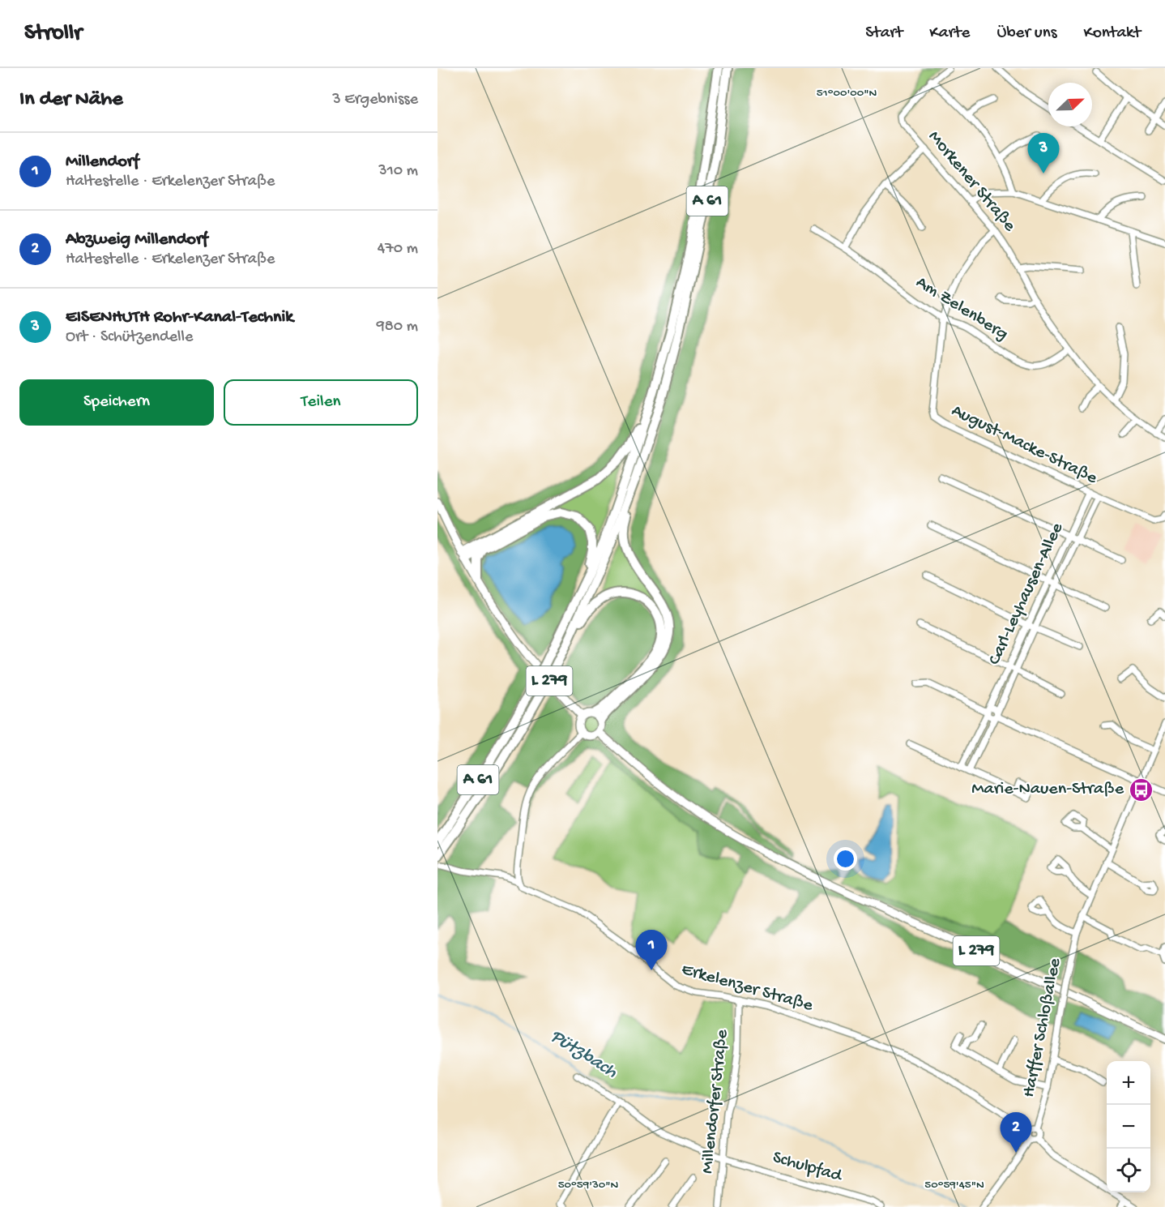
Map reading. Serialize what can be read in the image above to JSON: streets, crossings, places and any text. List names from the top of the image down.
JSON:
{
  "streets": {
    "highway": ["A 61"],
    "main road": ["L 279"],
    "street": [
      "Morkener Straße",
      "Am Zelenberg",
      "August-Macke-Straße",
      "Carl-Leyhausen-Allee",
      "Erkelenzer Straße",
      "Harffer Schloßallee",
      "Millendorfer Straße",
      "Schulpfad"
    ]
  },
  "crossings": [
    ["Morkener Straße", "Am Zelenberg"],
    ["Am Zelenberg", "August-Macke-Straße"],
    ["August-Macke-Straße", "Carl-Leyhausen-Allee"],
    ["Erkelenzer Straße", "Harffer Schloßallee"],
    ["Erkelenzer Straße", "Millendorfer Straße"],
    ["Millendorfer Straße", "Schulpfad"]
  ],
  "water": ["Pützbach"],
  "places": {
    "bus stop": ["Marie-Nauen-Straße"]
  },
  "north": "top right",
  "page": {
    "header": "Strollr",
    "nav": [
      "Start",
      "Karte",
      "Über uns",
      "Kontakt"
    ],
    "heading": ["In der Nähe", "3 Ergebnisse"],
    "list": [
      {
        "mark": "1",
        "name": "Millendorf",
        "note": "Haltestelle · Erkelenzer Straße",
        "value": "310 m"
      },
      {
        "mark": "2",
        "name": "Abzweig Millendorf",
        "note": "Haltestelle · Erkelenzer Straße",
        "value": "470 m"
      },
      {
        "mark": "3",
        "name": "EISENHUTH Rohr-Kanal-Technik",
        "note": "Ort · Schützendelle",
        "value": "980 m"
      }
    ],
    "pins": ["3", "1", "2"],
    "buttons": ["Speichern", "Teilen"],
    "map_buttons": ["+", "−"]
  },
  "coordinates": ["51°00'00\"N", "50°59'30\"N", "50°59'45\"N"]
}
